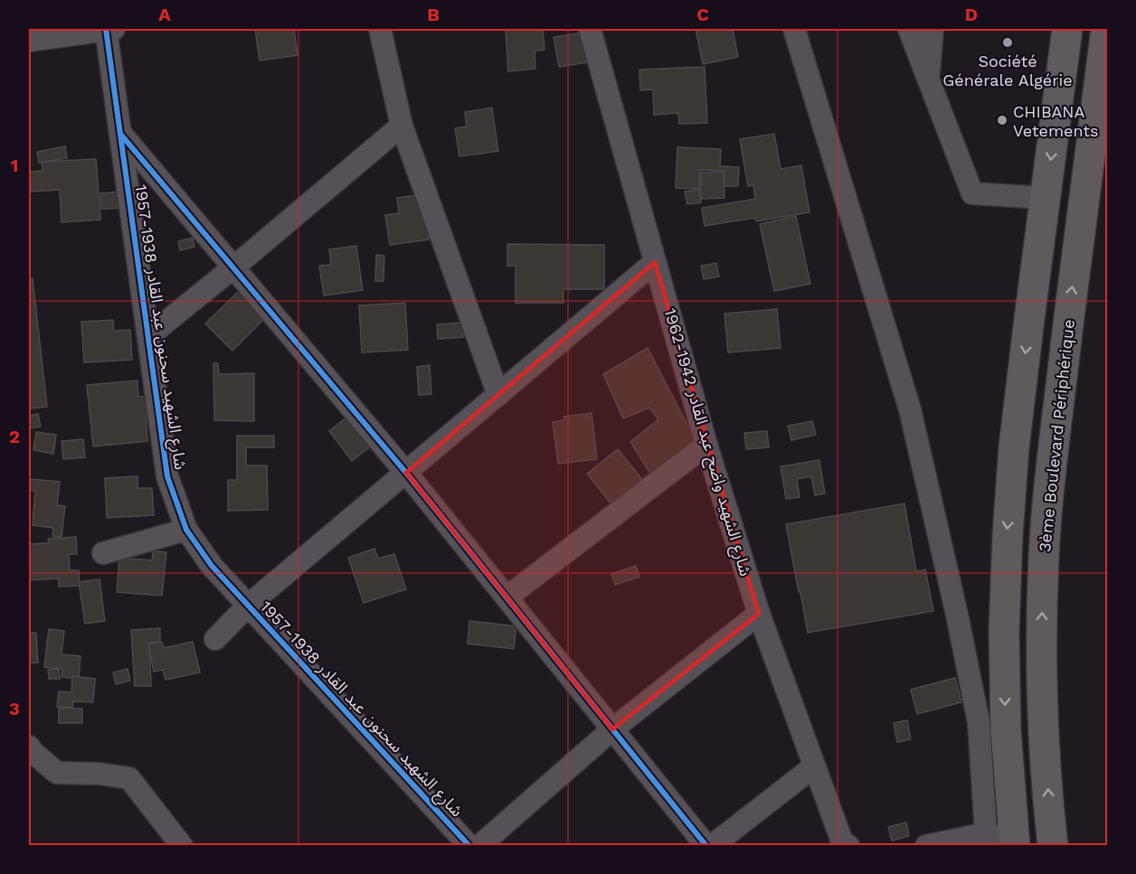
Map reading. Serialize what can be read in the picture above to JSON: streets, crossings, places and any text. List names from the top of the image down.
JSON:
{
  "streets": {
    "main road": ["3ème Boulevard Périphérique"],
    "street": ["شارع الشهيد سحنون عبد القادر 1938-1957", "شارع الشهيد واضح عبد القادر 1942-1962"]
  },
  "places": ["Société Générale Algérie", "CHIBANA Vetements"],
  "grid": {
    "columns": [
      "A",
      "B",
      "C",
      "D"
    ],
    "rows": ["1", "2", "3"]
  }
}
